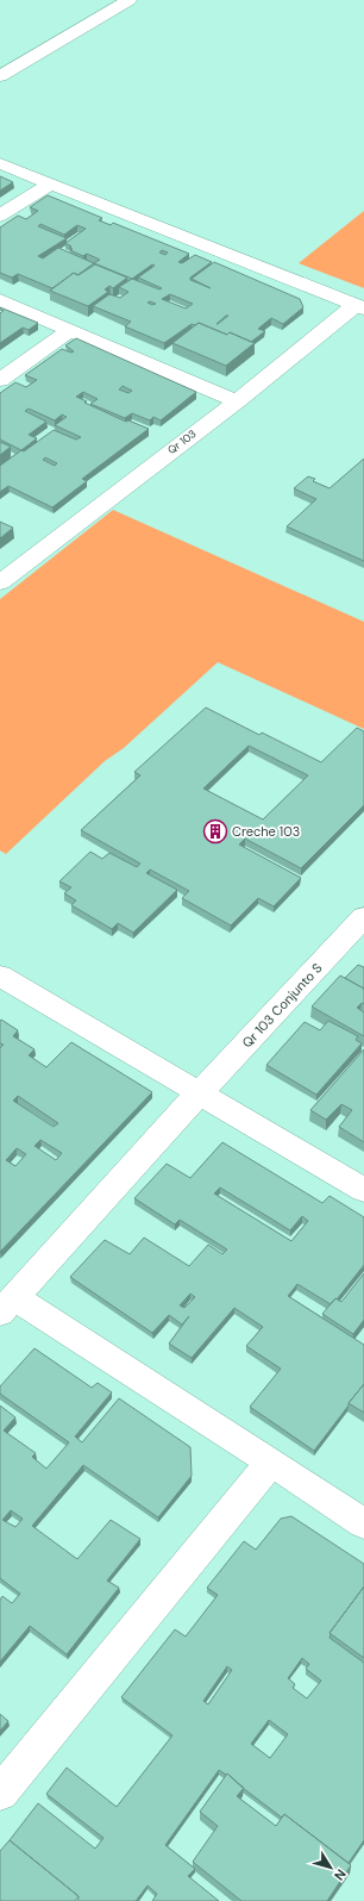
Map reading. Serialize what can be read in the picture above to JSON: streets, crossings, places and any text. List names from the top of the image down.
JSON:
{
  "streets": {
    "street": ["Qr 103", "Qr 103 Conjunto S"]
  },
  "places": {
    "building": ["Creche 103"]
  },
  "north": "bottom right"
}
